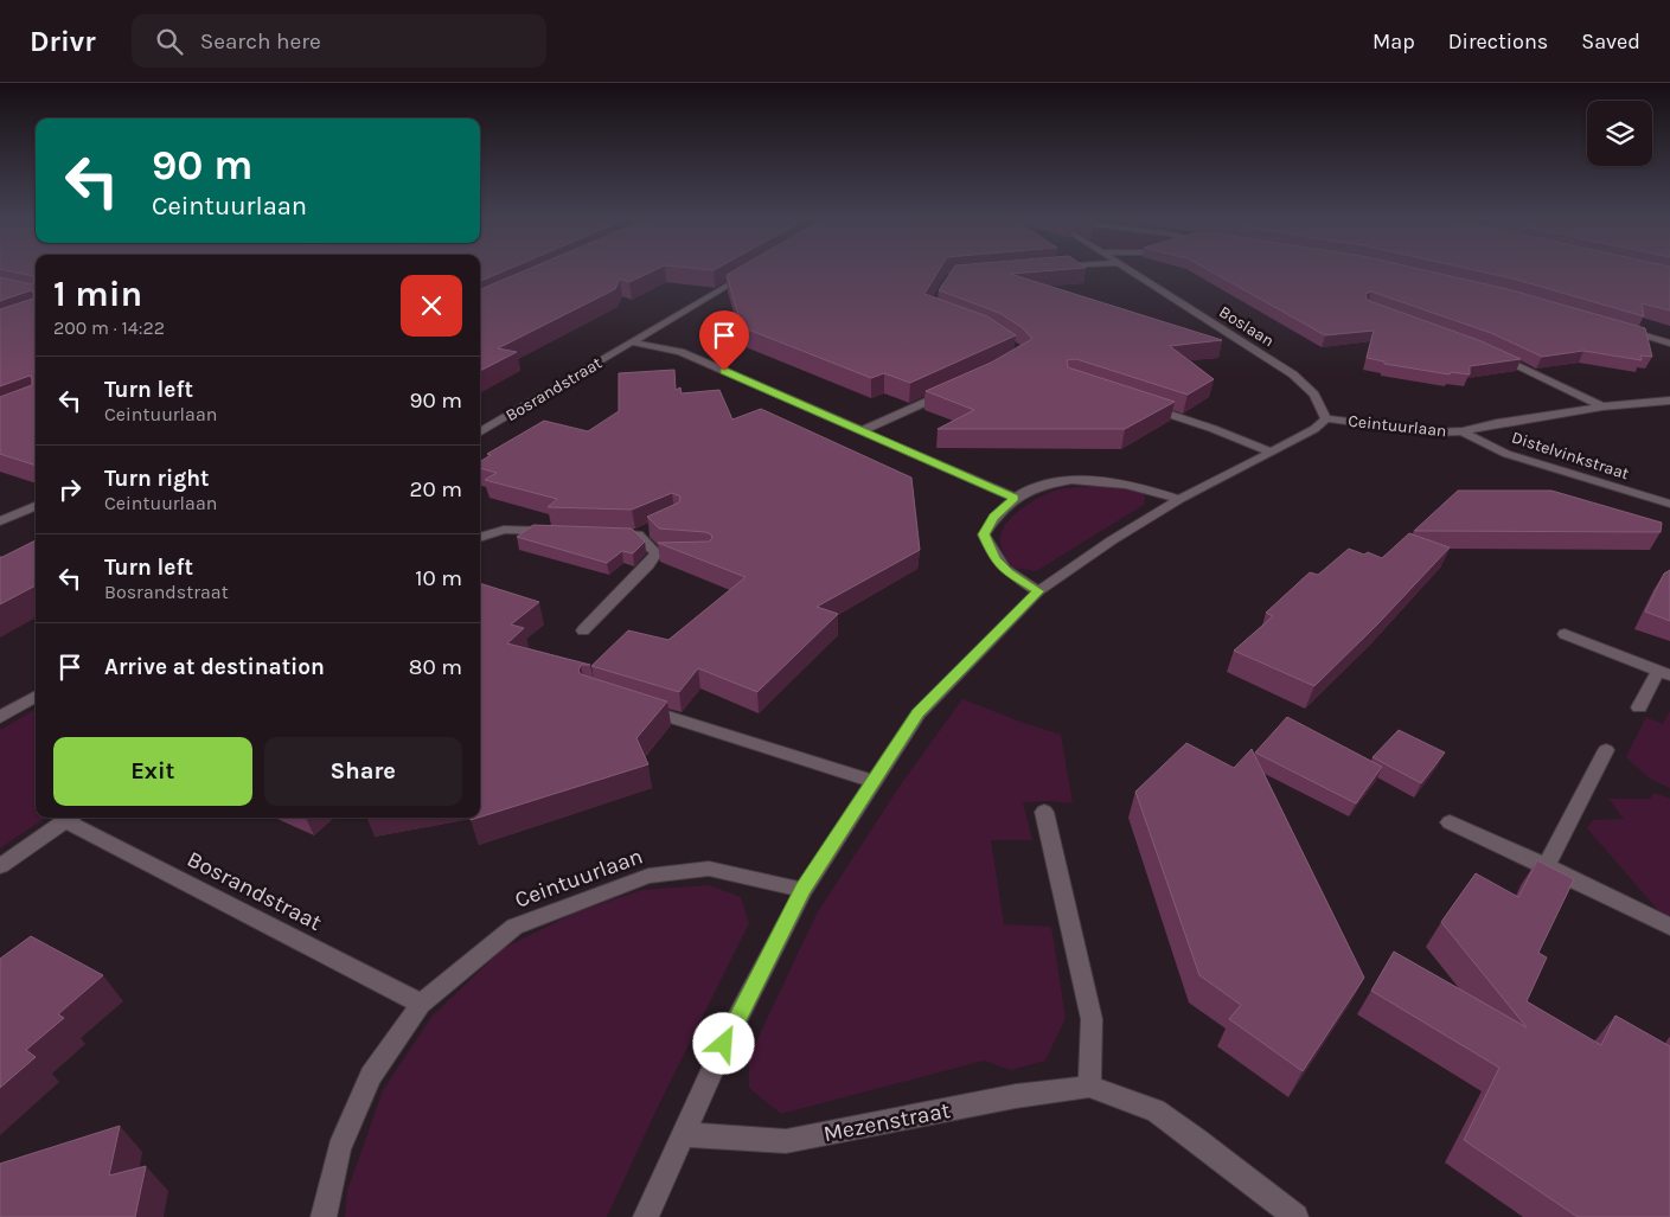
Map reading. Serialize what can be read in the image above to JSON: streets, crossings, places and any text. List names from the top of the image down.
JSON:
{
  "streets": {
    "street": [
      "Boslaan",
      "Bosrandstraat",
      "Ceintuurlaan",
      "Distelvinkstraat",
      "Mezenstraat"
    ]
  },
  "crossings": [
    ["Boslaan", "Ceintuurlaan"],
    ["Bosrandstraat", "Ceintuurlaan"],
    ["Ceintuurlaan", "Distelvinkstraat"],
    ["Ceintuurlaan", "Mezenstraat"]
  ],
  "page": {
    "header": "Drivr",
    "search": "Search here",
    "nav": ["Map", "Directions", "Saved"],
    "turn": ["90 m", "Ceintuurlaan"],
    "heading": ["1 min", "200 m · 14:22"],
    "list": [
      {
        "name": "Turn left",
        "note": "Ceintuurlaan",
        "value": "90 m"
      },
      {
        "name": "Turn right",
        "note": "Ceintuurlaan",
        "value": "20 m"
      },
      {
        "name": "Turn left",
        "note": "Bosrandstraat",
        "value": "10 m"
      },
      {
        "name": "Arrive at destination",
        "value": "80 m"
      }
    ],
    "buttons": ["Exit", "Share"]
  }
}
